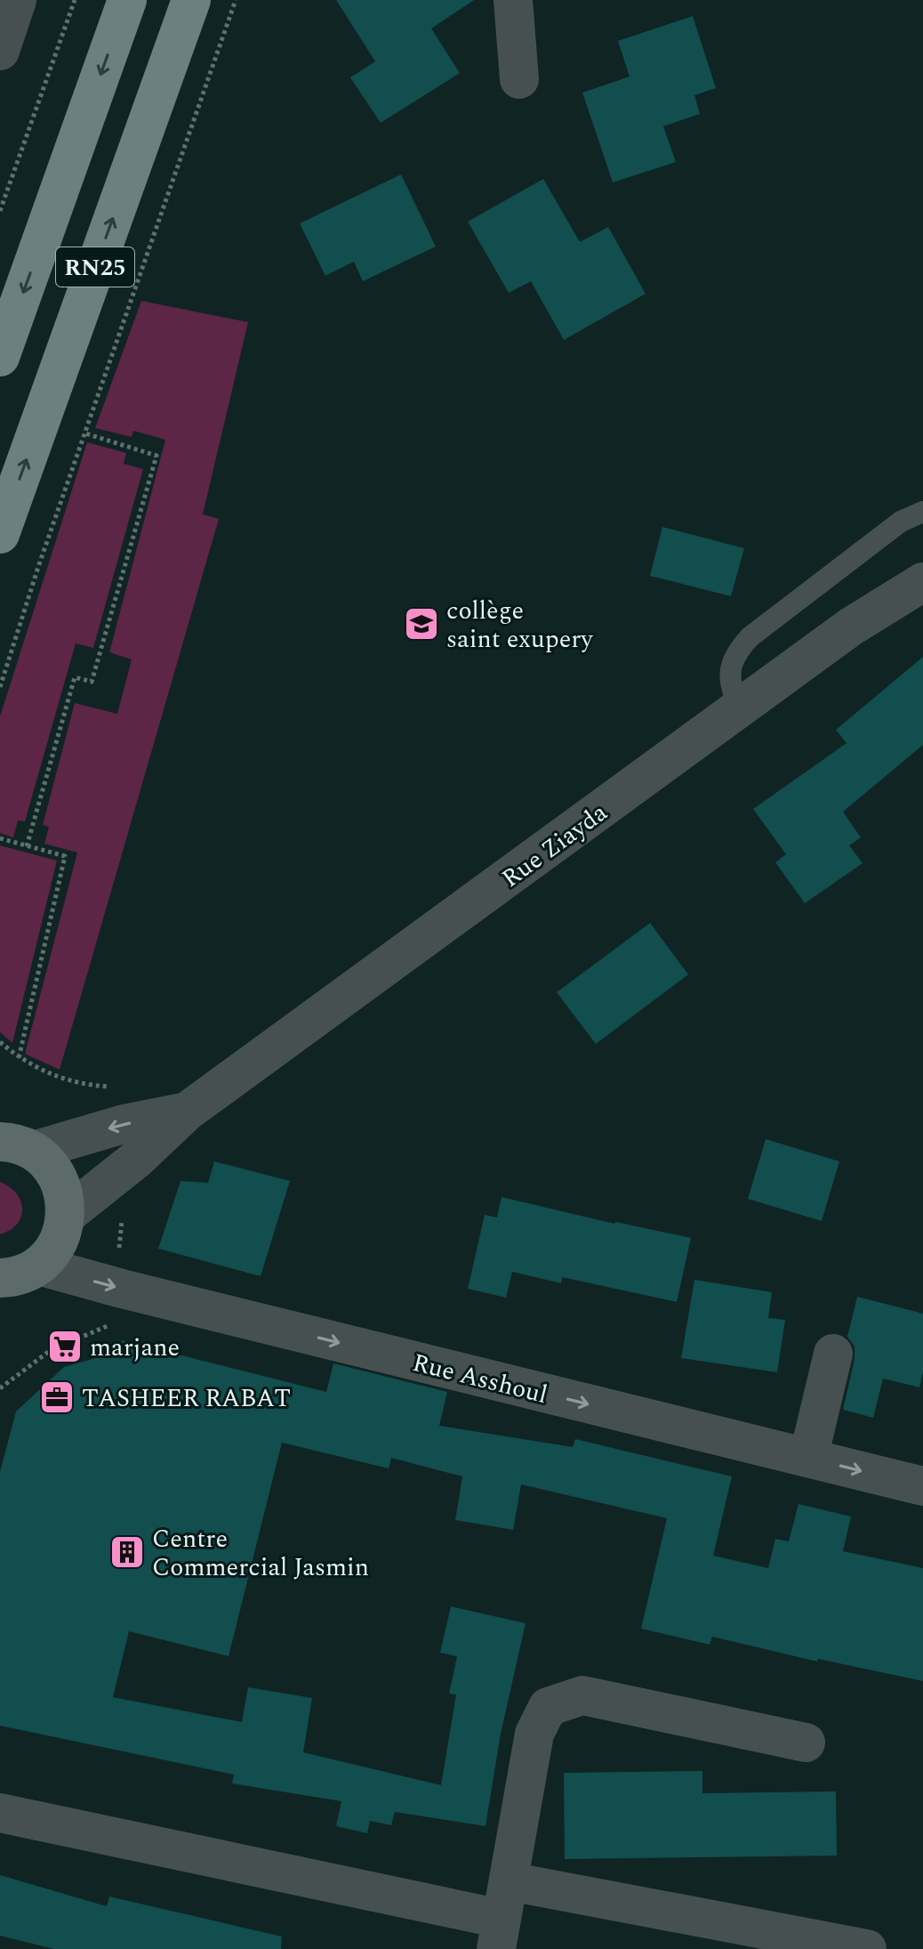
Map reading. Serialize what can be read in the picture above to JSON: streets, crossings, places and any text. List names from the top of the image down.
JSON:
{
  "streets": {
    "main road": ["RN25"],
    "street": ["Rue Ziayda", "Rue Asshoul"]
  },
  "one_way": ["Rue Asshoul"],
  "places": {
    "school or university": ["collège saint exupery"],
    "supermarket": ["marjane"],
    "office": ["TASHEER RABAT"],
    "building": ["Centre Commercial Jasmin"]
  }
}
